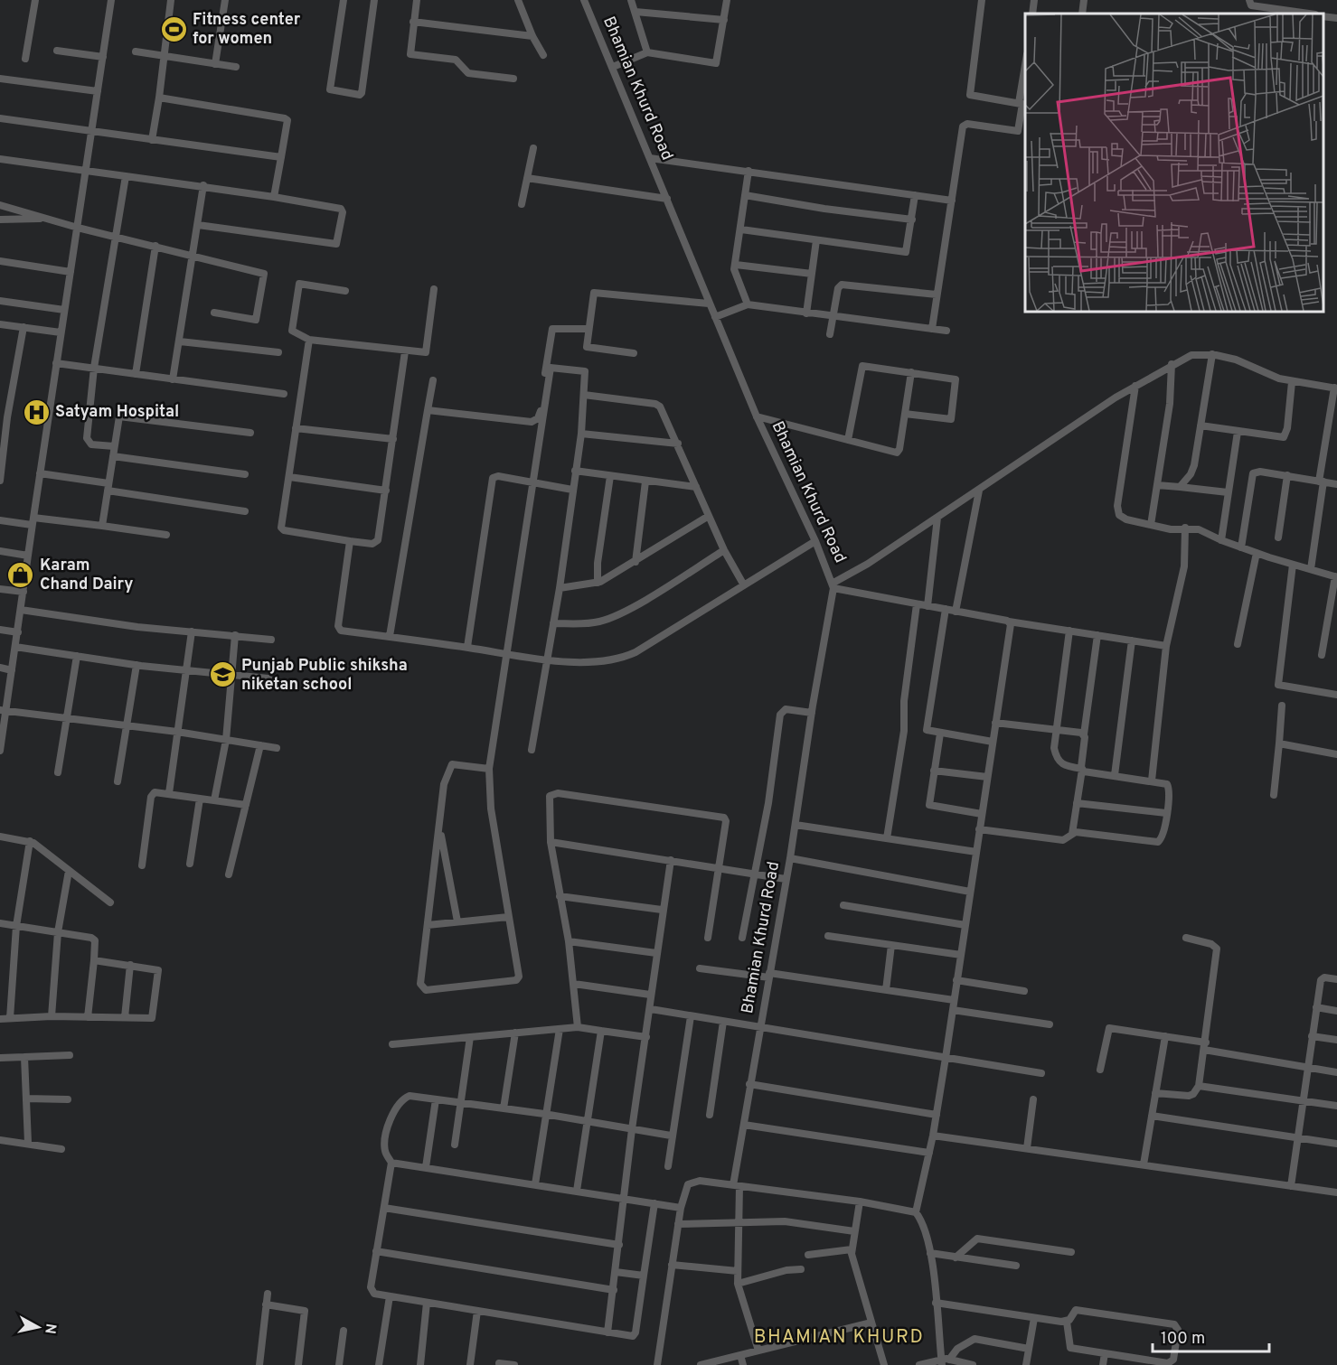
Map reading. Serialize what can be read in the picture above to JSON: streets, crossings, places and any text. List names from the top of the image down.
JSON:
{
  "streets": {
    "street": ["Bhamian Khurd Road"]
  },
  "districts": ["BHAMIAN KHURD"],
  "places": {
    "sports": ["Fitness center for women"],
    "hospital": ["Satyam Hospital"],
    "shop": ["Karam Chand Dairy"],
    "school or university": ["Punjab Public shiksha niketan school"]
  },
  "scale_bar": "100 m",
  "north": "right"
}
